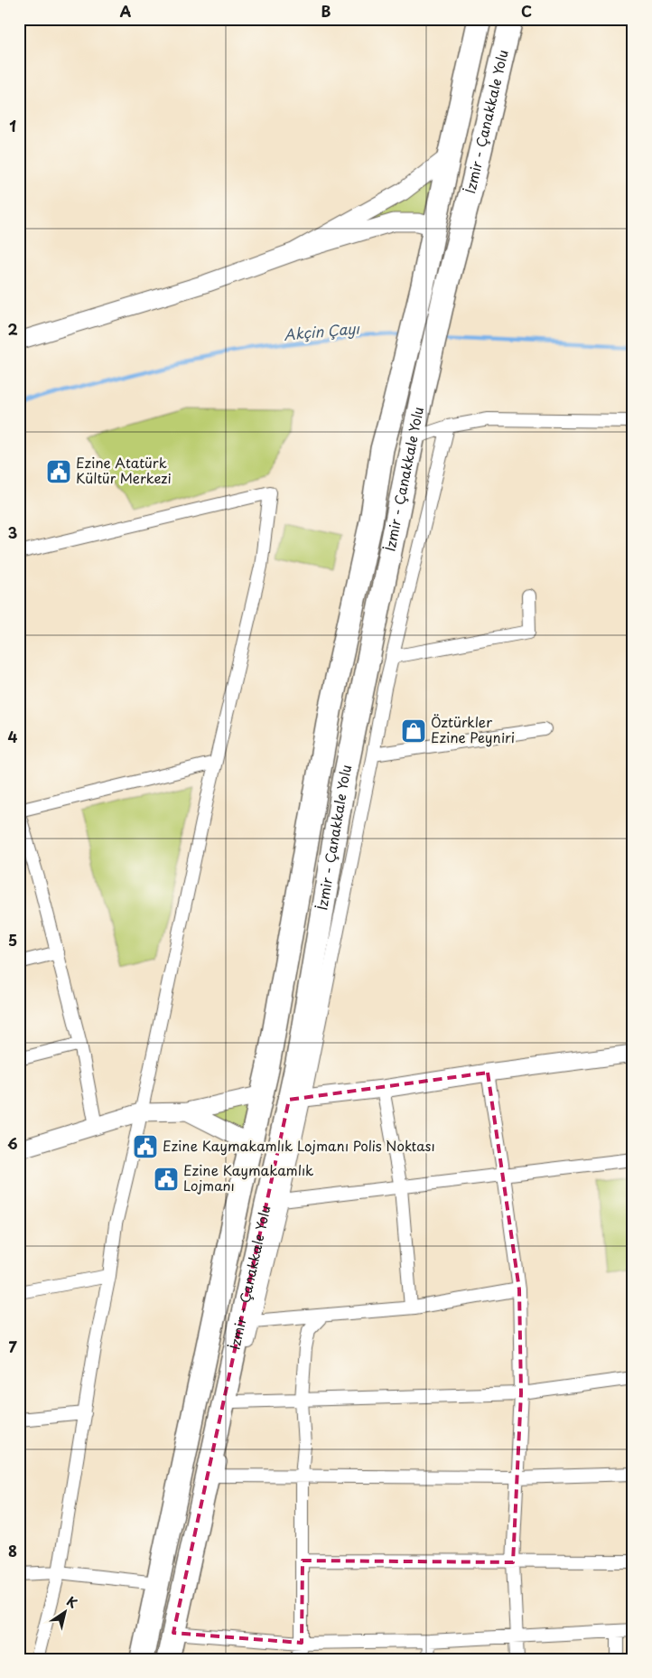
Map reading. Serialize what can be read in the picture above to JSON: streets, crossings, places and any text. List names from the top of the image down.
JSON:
{
  "streets": {
    "highway": ["İzmir - Çanakkale Yolu"]
  },
  "water": ["Akçin Çayı"],
  "places": {
    "public building": ["Ezine Atatürk Kültür Merkezi", "Ezine Kaymakamlık Lojmanı Polis Noktası", "Ezine Kaymakamlık Lojmanı"],
    "shop": ["Öztürkler Ezine Peyniri"]
  },
  "north": "top right",
  "grid": {
    "columns": ["A", "B", "C"],
    "rows": [
      "1",
      "2",
      "3",
      "4",
      "5",
      "6",
      "7",
      "8"
    ]
  }
}
